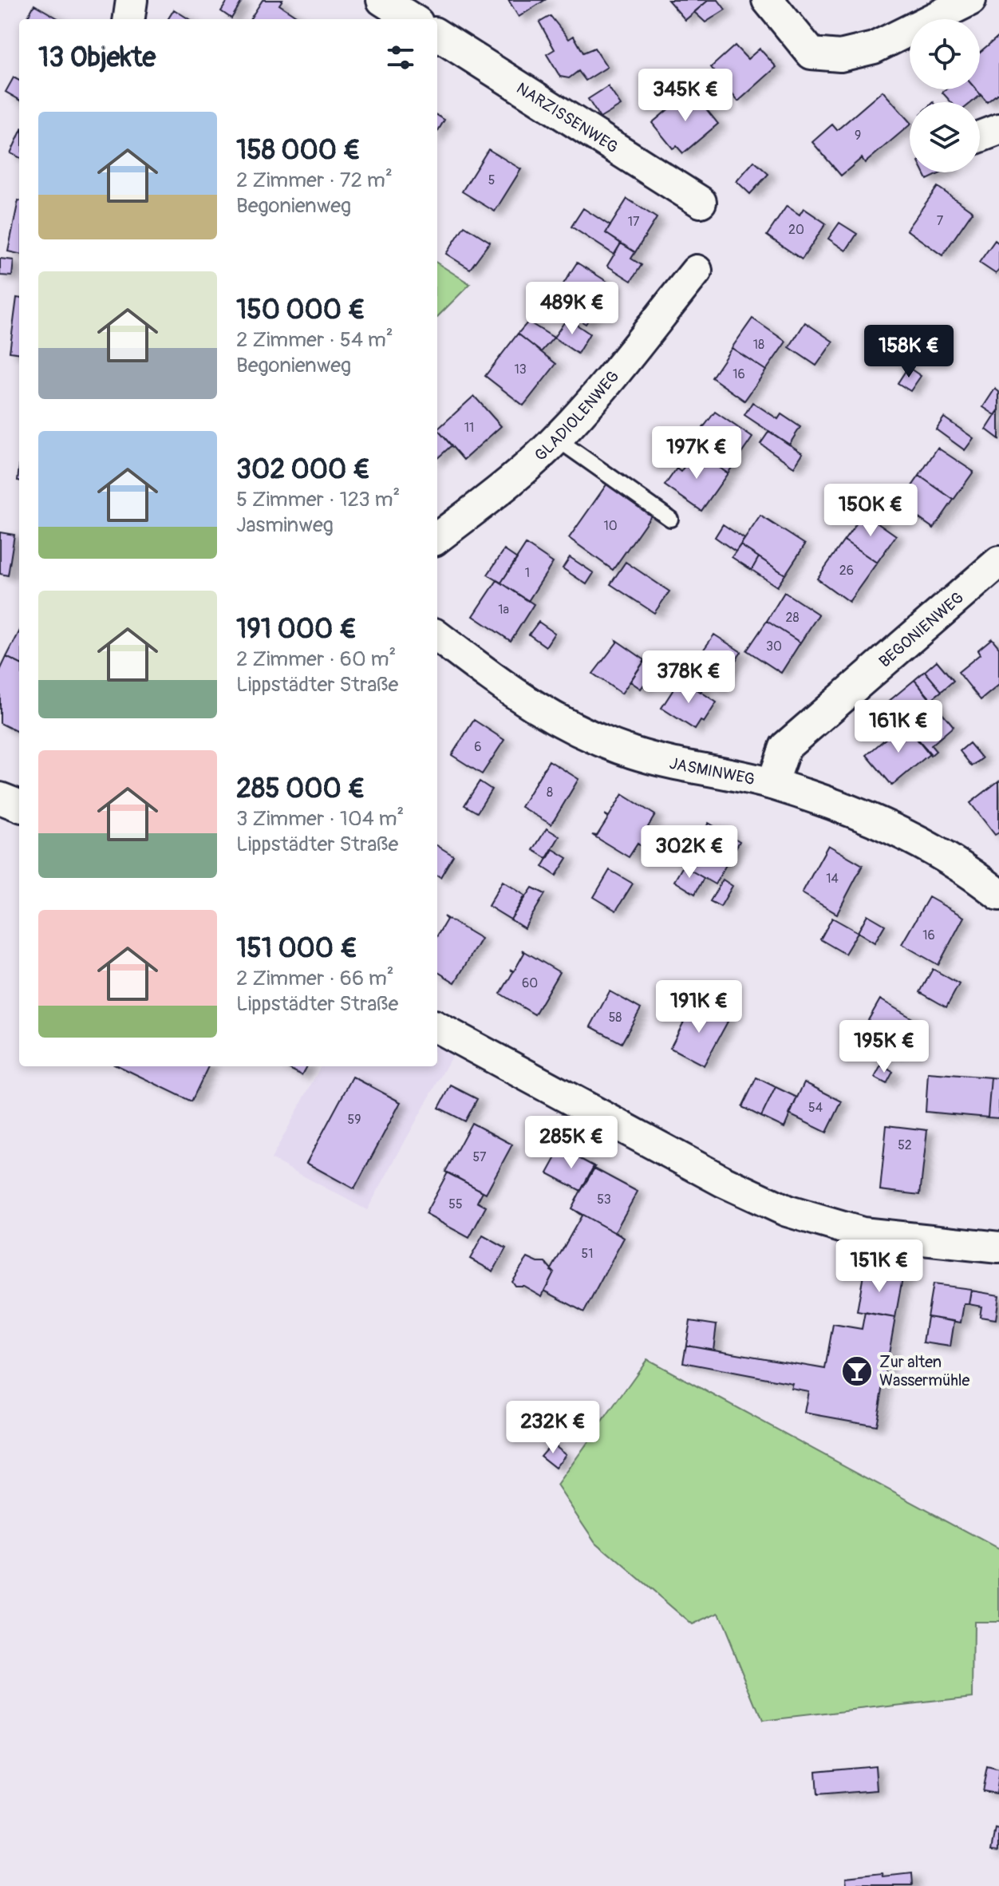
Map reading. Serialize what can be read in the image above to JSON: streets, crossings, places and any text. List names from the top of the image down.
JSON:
{
  "streets": {
    "street": [
      "NARZISSENWEG",
      "GLADIOLENWEG",
      "BEGONIENWEG",
      "JASMINWEG"
    ]
  },
  "crossings": [
    ["BEGONIENWEG", "JASMINWEG"]
  ],
  "places": {
    "bar": ["Zur alten Wassermühle"]
  },
  "house_numbers": [
    "9",
    "5",
    "7",
    "17",
    "20",
    "18",
    "13",
    "16",
    "11",
    "10",
    "26",
    "1",
    "1a",
    "28",
    "30",
    "6",
    "8",
    "14",
    "16",
    "60",
    "58",
    "54",
    "59",
    "52",
    "57",
    "53",
    "55",
    "51"
  ],
  "page": {
    "heading": "13 Objekte",
    "price": [
      "345K €",
      "489K €",
      "158K €",
      "197K €",
      "150K €",
      "378K €",
      "161K €",
      "302K €",
      "191K €",
      "195K €",
      "285K €",
      "151K €",
      "232K €"
    ],
    "list": [
      {
        "name": "158 000 €",
        "note": "2 Zimmer · 72 m² · Begonienweg"
      },
      {
        "name": "150 000 €",
        "note": "2 Zimmer · 54 m² · Begonienweg"
      },
      {
        "name": "302 000 €",
        "note": "5 Zimmer · 123 m² · Jasminweg"
      },
      {
        "name": "191 000 €",
        "note": "2 Zimmer · 60 m² · Lippstädter Straße"
      },
      {
        "name": "285 000 €",
        "note": "3 Zimmer · 104 m² · Lippstädter Straße"
      },
      {
        "name": "151 000 €",
        "note": "2 Zimmer · 66 m² · Lippstädter Straße"
      }
    ]
  }
}
